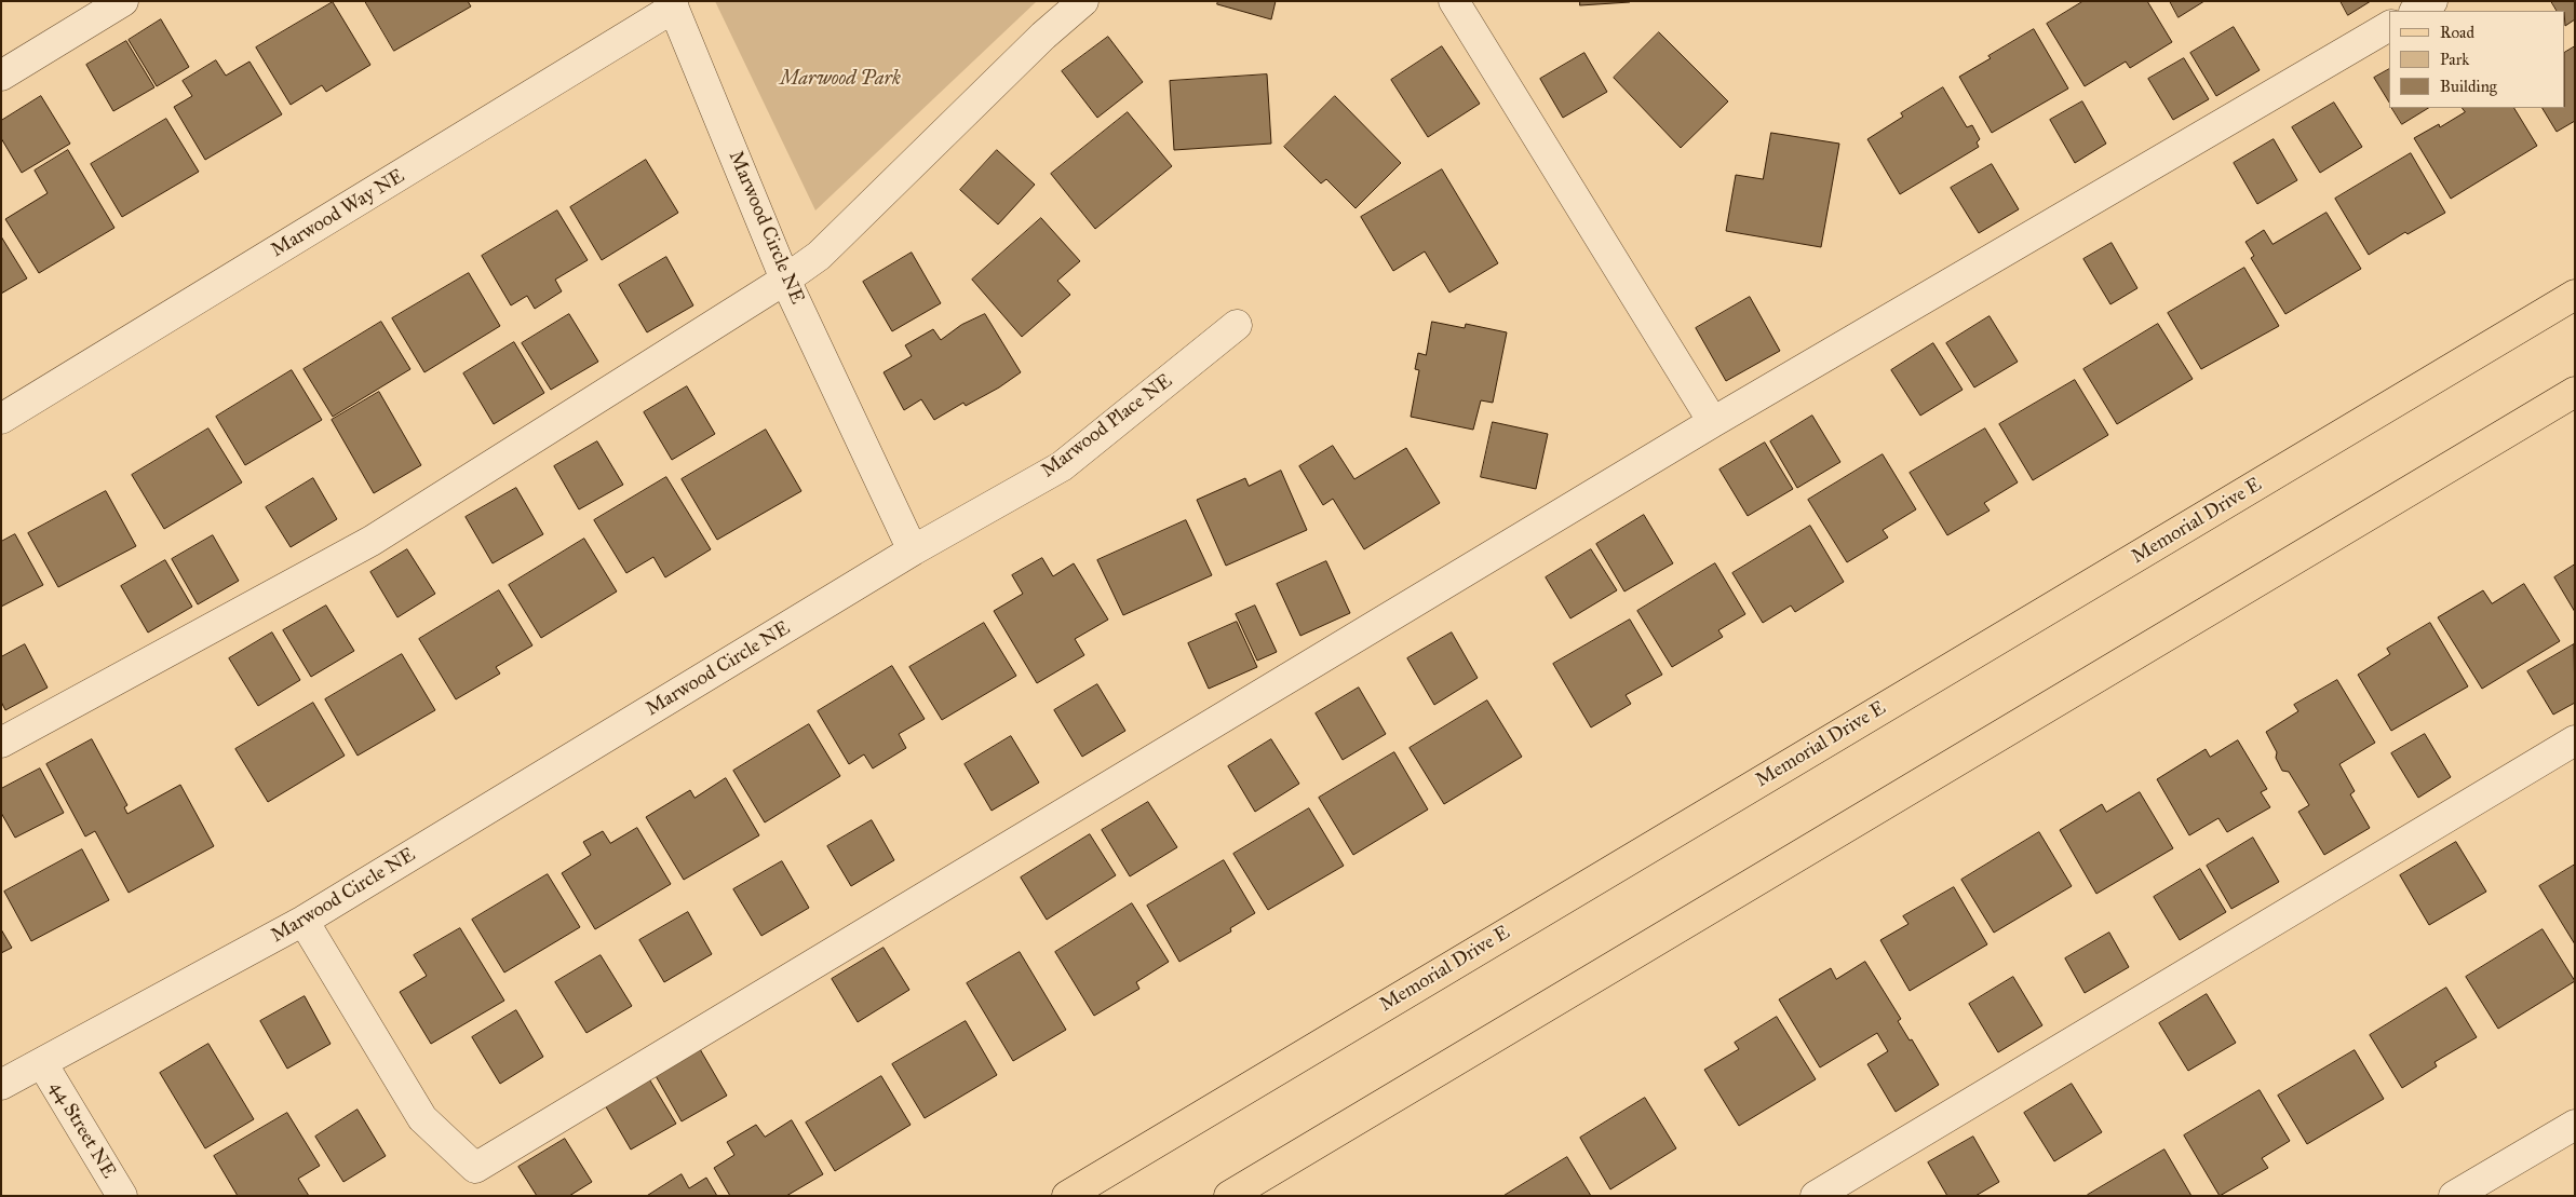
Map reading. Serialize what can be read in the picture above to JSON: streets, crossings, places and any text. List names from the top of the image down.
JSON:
{
  "streets": {
    "main road": ["Memorial Drive E"],
    "street": [
      "Marwood Way NE",
      "Marwood Circle NE",
      "Marwood Place NE",
      "44 Street NE"
    ]
  },
  "crossings": [
    ["Marwood Way NE", "Marwood Circle NE"],
    ["Marwood Circle NE", "Marwood Place NE"],
    ["Marwood Circle NE", "44 Street NE"]
  ],
  "parks": ["Marwood Park"],
  "legend": ["Road", "Park", "Building"]
}
